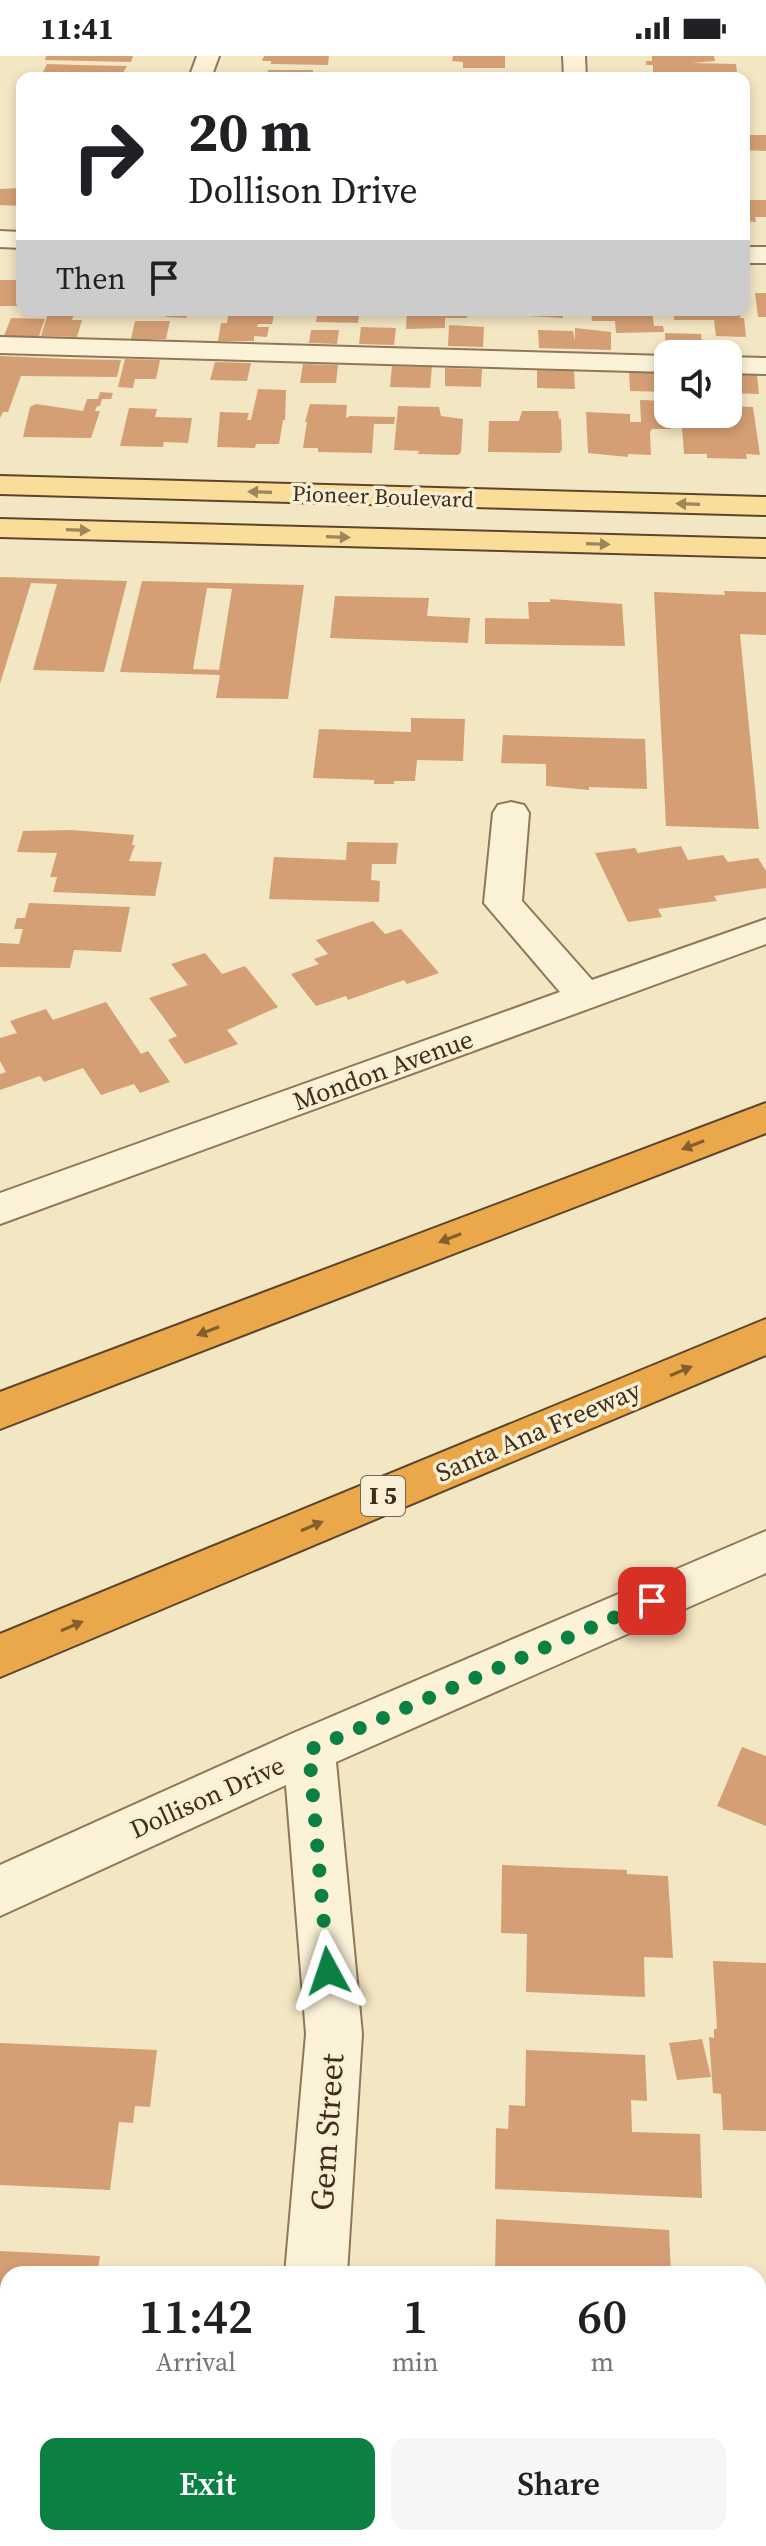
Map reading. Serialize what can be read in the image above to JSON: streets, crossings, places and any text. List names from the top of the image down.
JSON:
{
  "streets": {
    "highway": ["Santa Ana Freeway", "I 5"],
    "main road": ["Pioneer Boulevard"],
    "street": ["Mondon Avenue", "Dollison Drive", "Gem Street"]
  },
  "crossings": [
    ["Dollison Drive", "Gem Street"]
  ],
  "page": {
    "status": "11:41",
    "turn": ["20 m", "Dollison Drive"],
    "then": "Then",
    "eta": [
      "11:42",
      "Arrival",
      "1",
      "min",
      "60",
      "m"
    ],
    "buttons": ["Exit", "Share"]
  }
}
